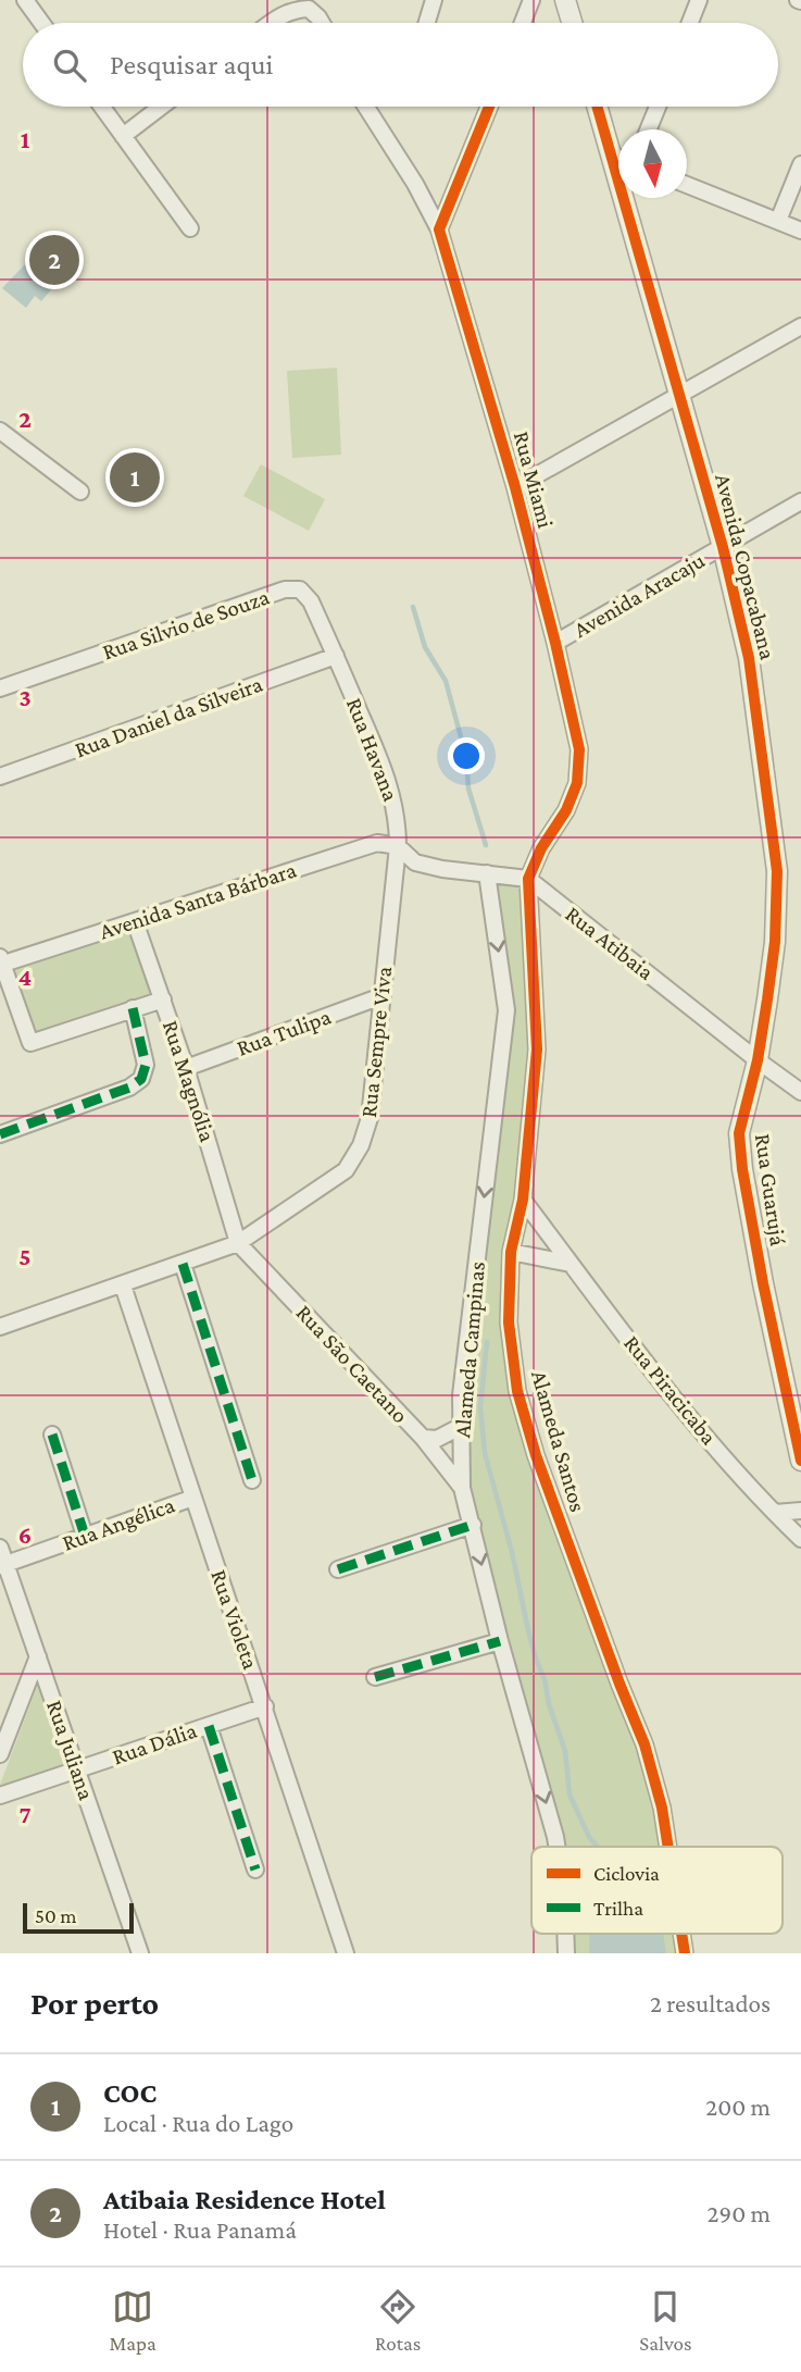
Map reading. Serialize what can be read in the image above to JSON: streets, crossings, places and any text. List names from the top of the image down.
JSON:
{
  "streets": {
    "street": [
      "Rua Miami",
      "Avenida Copacabana",
      "Avenida Aracaju",
      "Rua Silvio de Souza",
      "Rua Daniel da Silveira",
      "Rua Havana",
      "Avenida Santa Bárbara",
      "Rua Atibaia",
      "Rua Tulipa",
      "Rua Sempre Viva",
      "Rua Magnólia",
      "Rua Guarujá",
      "Alameda Campinas",
      "Rua São Caetano",
      "Rua Piracicaba",
      "Alameda Santos",
      "Rua Angélica",
      "Rua Violeta",
      "Rua Dália",
      "Rua Juliana"
    ]
  },
  "crossings": [
    ["Rua Miami", "Avenida Aracaju"],
    ["Rua Miami", "Rua Atibaia"],
    ["Rua Miami", "Alameda Santos"],
    ["Avenida Copacabana", "Avenida Aracaju"],
    ["Avenida Copacabana", "Rua Atibaia"],
    ["Avenida Copacabana", "Rua Guarujá"],
    ["Rua Silvio de Souza", "Rua Daniel da Silveira"],
    ["Rua Silvio de Souza", "Rua Havana"],
    ["Rua Daniel da Silveira", "Rua Havana"],
    ["Rua Havana", "Avenida Santa Bárbara"],
    ["Rua Havana", "Rua Sempre Viva"],
    ["Avenida Santa Bárbara", "Rua Sempre Viva"],
    ["Avenida Santa Bárbara", "Rua Magnólia"],
    ["Rua Atibaia", "Rua Guarujá"],
    ["Rua Atibaia", "Alameda Santos"],
    ["Rua Tulipa", "Rua Sempre Viva"],
    ["Rua Tulipa", "Rua Magnólia"],
    ["Rua Sempre Viva", "Rua Magnólia"],
    ["Rua Sempre Viva", "Rua São Caetano"],
    ["Rua Sempre Viva", "Rua Violeta"],
    ["Rua Magnólia", "Rua São Caetano"],
    ["Alameda Campinas", "Rua São Caetano"],
    ["Rua Piracicaba", "Alameda Santos"],
    ["Rua Angélica", "Rua Violeta"],
    ["Rua Angélica", "Rua Juliana"],
    ["Rua Violeta", "Rua Dália"],
    ["Rua Dália", "Rua Juliana"]
  ],
  "one_way": ["Alameda Campinas"],
  "legend": ["Ciclovia", "Trilha"],
  "scale_bar": "50 m",
  "north": "bottom",
  "page": {
    "search": "Pesquisar aqui",
    "pins": ["2", "1"],
    "scale": "50 m",
    "heading": ["Por perto", "2 resultados"],
    "list": [
      {
        "mark": "1",
        "name": "COC",
        "note": "Local · Rua do Lago",
        "value": "200 m"
      },
      {
        "mark": "2",
        "name": "Atibaia Residence Hotel",
        "note": "Hotel · Rua Panamá",
        "value": "290 m"
      }
    ],
    "nav": ["Mapa", "Rotas", "Salvos"]
  },
  "grid": {
    "rows": [
      "1",
      "2",
      "3",
      "4",
      "5",
      "6",
      "7"
    ]
  }
}
